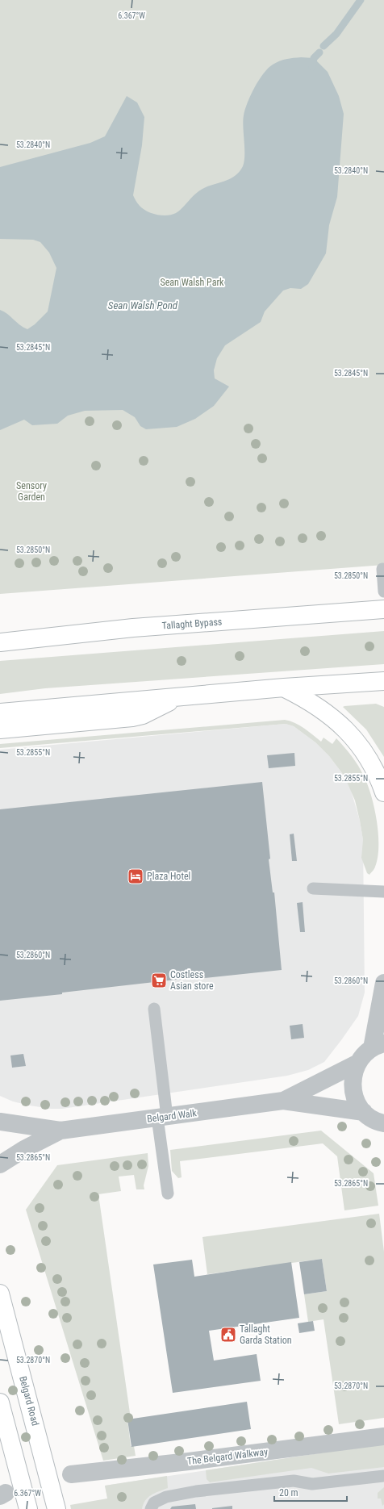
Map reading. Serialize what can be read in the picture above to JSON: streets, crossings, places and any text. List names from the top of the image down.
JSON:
{
  "streets": {
    "main road": ["Tallaght Bypass", "Belgard Road"],
    "street": ["Belgard Walk", "The Belgard Walkway"]
  },
  "water": ["Sean Walsh Pond"],
  "parks": ["Sean Walsh Park", "Sensory Garden"],
  "places": {
    "hotel": ["Plaza Hotel"],
    "supermarket": ["Costless Asian store"],
    "public building": ["Tallaght Garda Station"]
  },
  "scale_bar": "20 m",
  "coordinates": [
    "6.367°W",
    "53.2840°N",
    "53.2845°N",
    "53.2850°N",
    "53.2855°N",
    "53.2860°N",
    "53.2865°N",
    "53.2870°N"
  ]
}
